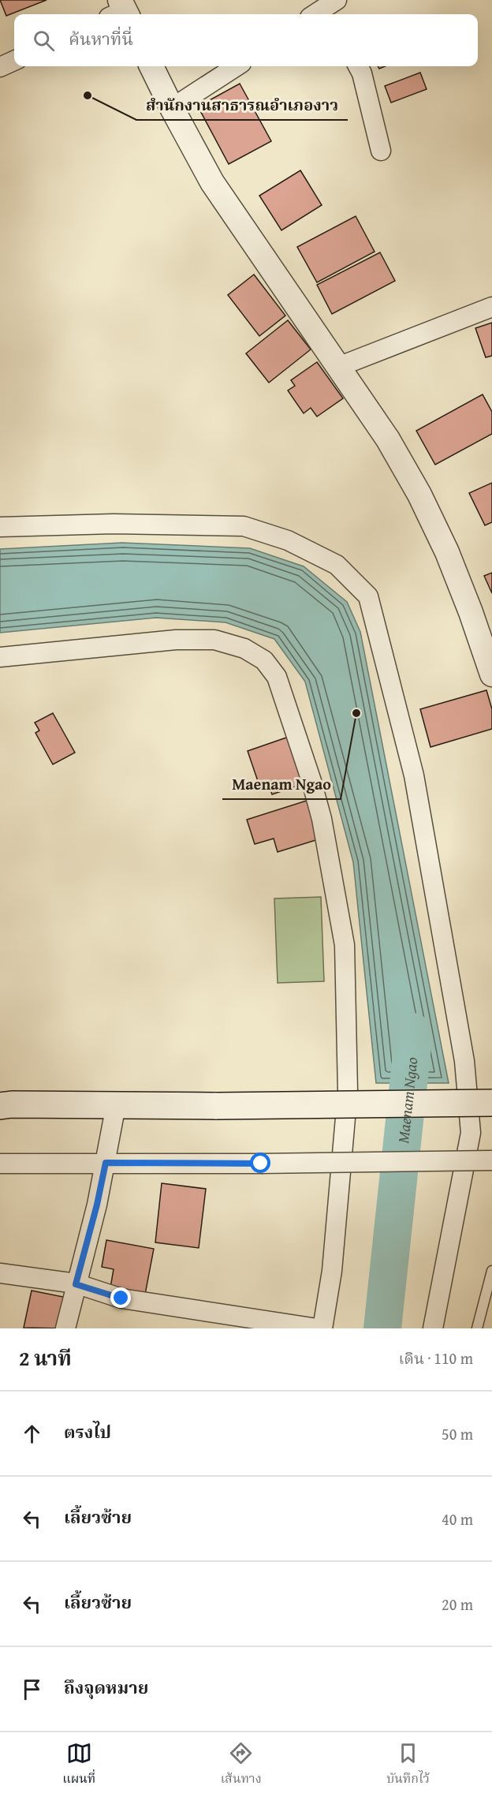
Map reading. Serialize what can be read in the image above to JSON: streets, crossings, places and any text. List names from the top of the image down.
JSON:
{
  "water": ["Maenam Ngao"],
  "places": ["สำนักงานสาธารณอำเภองาว", "Maenam Ngao"],
  "page": {
    "search": "ค้นหาที่นี่",
    "heading": ["2 นาที", "เดิน · 110 m"],
    "list": [
      ["ตรงไป", "50 m"],
      ["เลี้ยวซ้าย", "40 m"],
      ["เลี้ยวซ้าย", "20 m"],
      "ถึงจุดหมาย"
    ],
    "nav": ["แผนที่", "เส้นทาง", "บันทึกไว้"]
  }
}
